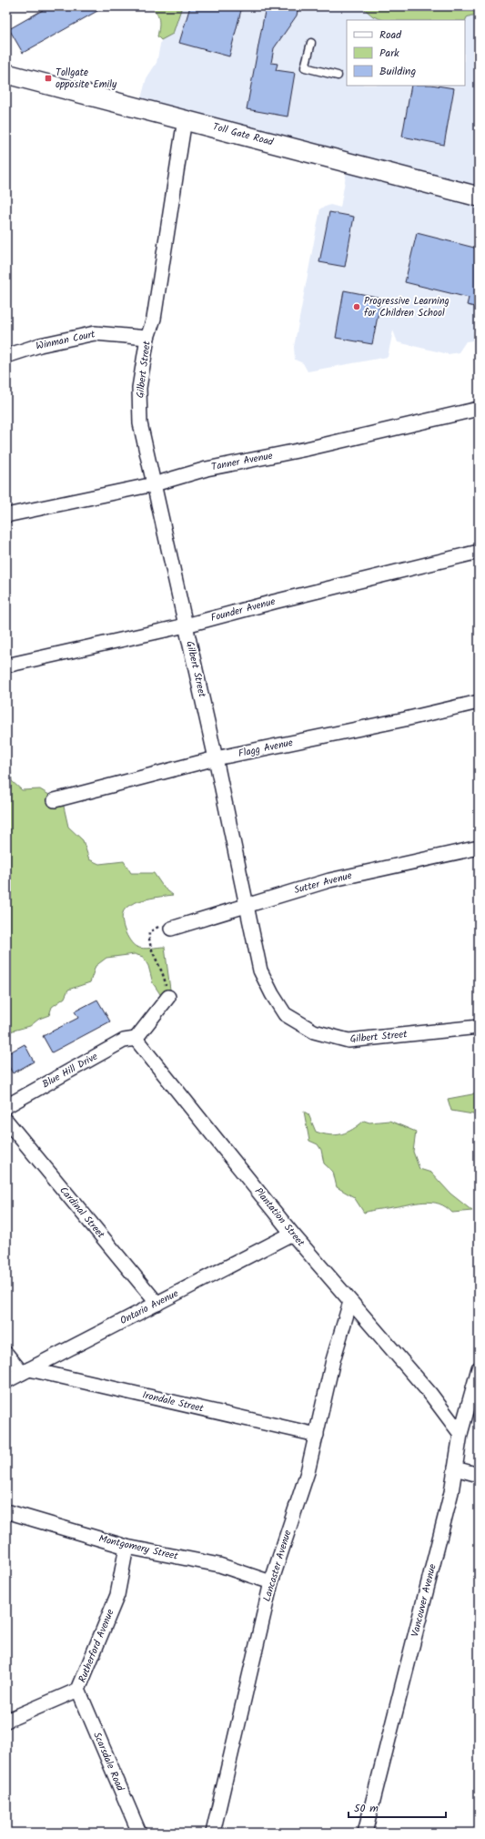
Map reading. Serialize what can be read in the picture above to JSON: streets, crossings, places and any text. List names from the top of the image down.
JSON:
{
  "streets": {
    "main road": ["Toll Gate Road"],
    "street": [
      "Winman Court",
      "Gilbert Street",
      "Tanner Avenue",
      "Founder Avenue",
      "Flagg Avenue",
      "Sutter Avenue",
      "Blue Hill Drive",
      "Cardinal Street",
      "Plantation Street",
      "Ontario Avenue",
      "Irondale Street",
      "Montgomery Street",
      "Lancaster Avenue",
      "Vancouver Avenue",
      "Rutherford Avenue",
      "Scarsdale Road"
    ]
  },
  "crossings": [
    ["Toll Gate Road", "Gilbert Street"],
    ["Winman Court", "Gilbert Street"],
    ["Gilbert Street", "Tanner Avenue"],
    ["Gilbert Street", "Founder Avenue"],
    ["Gilbert Street", "Flagg Avenue"],
    ["Gilbert Street", "Sutter Avenue"],
    ["Blue Hill Drive", "Plantation Street"],
    ["Cardinal Street", "Ontario Avenue"],
    ["Plantation Street", "Ontario Avenue"],
    ["Plantation Street", "Lancaster Avenue"],
    ["Plantation Street", "Vancouver Avenue"],
    ["Ontario Avenue", "Irondale Street"],
    ["Irondale Street", "Lancaster Avenue"],
    ["Montgomery Street", "Lancaster Avenue"],
    ["Montgomery Street", "Rutherford Avenue"],
    ["Rutherford Avenue", "Scarsdale Road"]
  ],
  "places": {
    "transit": ["Tollgate opposite Emily"],
    "other": ["Progressive Learning for Children School"]
  },
  "legend": ["Road", "Park", "Building"],
  "scale_bar": "50 m"
}
